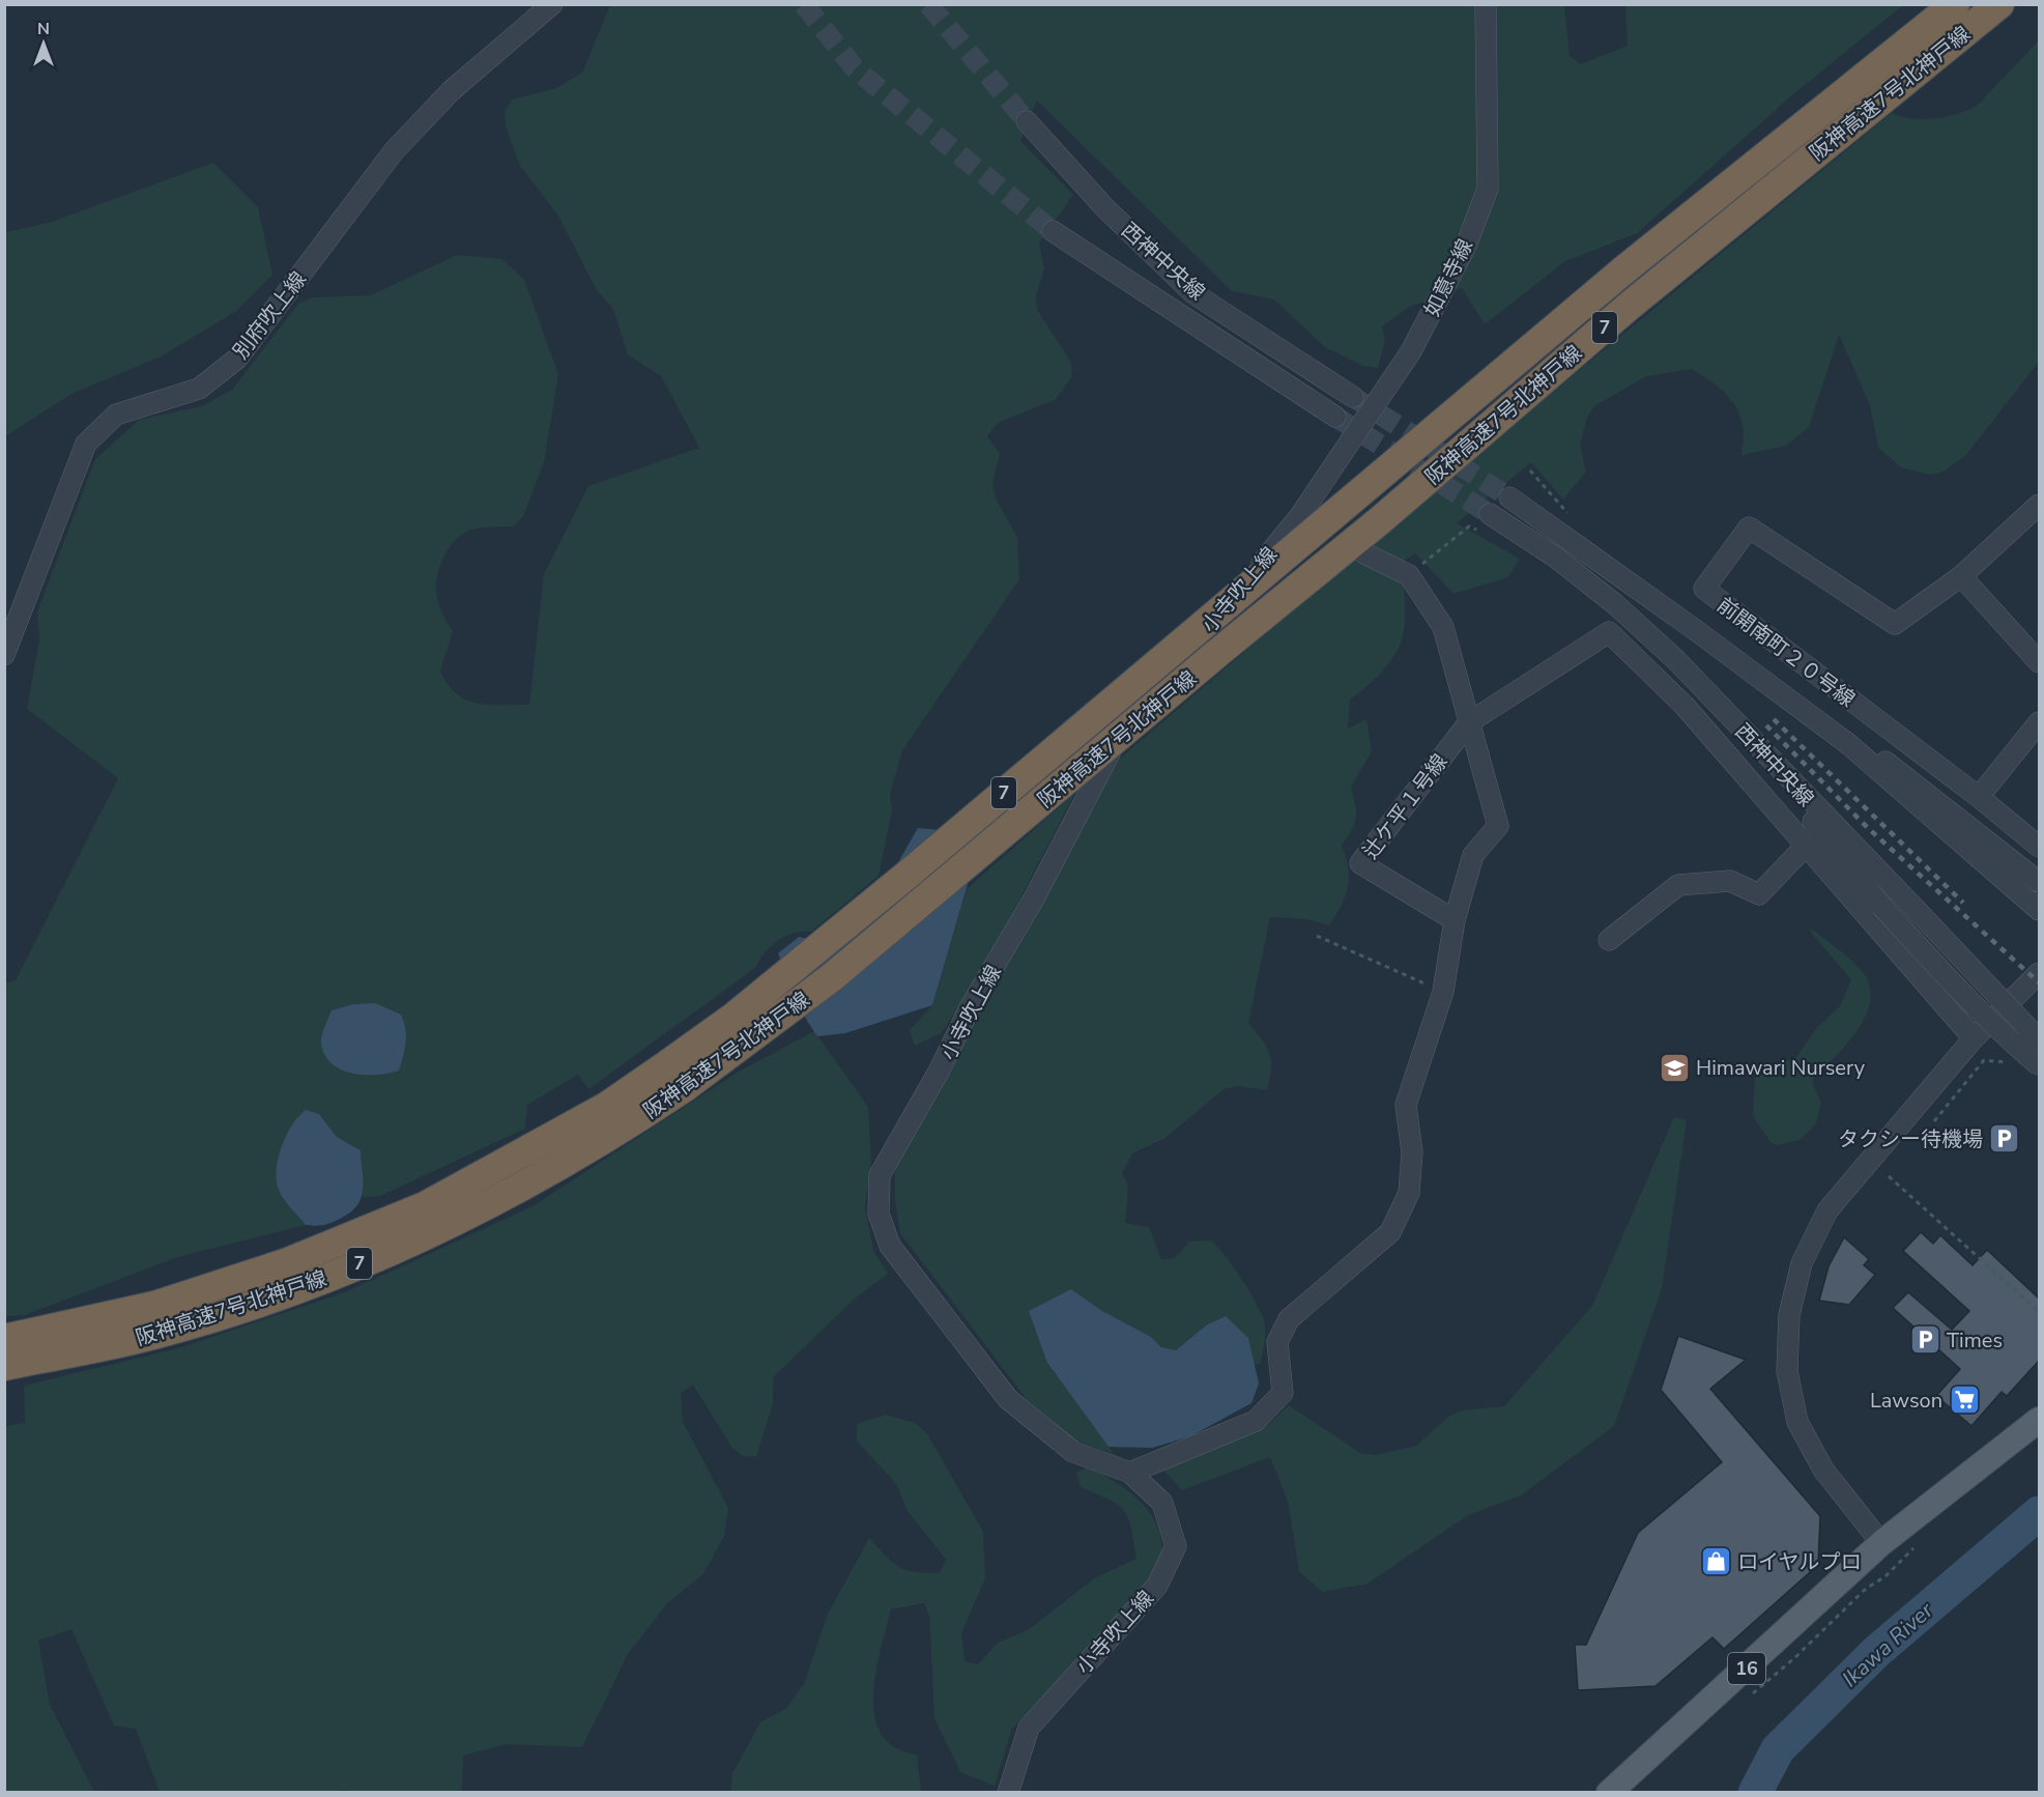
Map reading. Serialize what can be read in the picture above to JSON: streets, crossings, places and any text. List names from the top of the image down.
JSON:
{
  "streets": {
    "highway": ["阪神高速7号北神戸線", "7"],
    "main road": ["16"],
    "street": [
      "西神中央線",
      "如意寺線",
      "別府吹上線",
      "小寺吹上線",
      "前開南町２０号線",
      "辻ケ平１号線"
    ]
  },
  "crossings": [
    ["如意寺線", "小寺吹上線"]
  ],
  "water": ["Ikawa River"],
  "places": {
    "school or university": ["Himawari Nursery"],
    "parking": ["タクシー待機場", "Times"],
    "supermarket": ["Lawson"],
    "shop": ["ロイヤルプロ"]
  },
  "north": "top"
}
